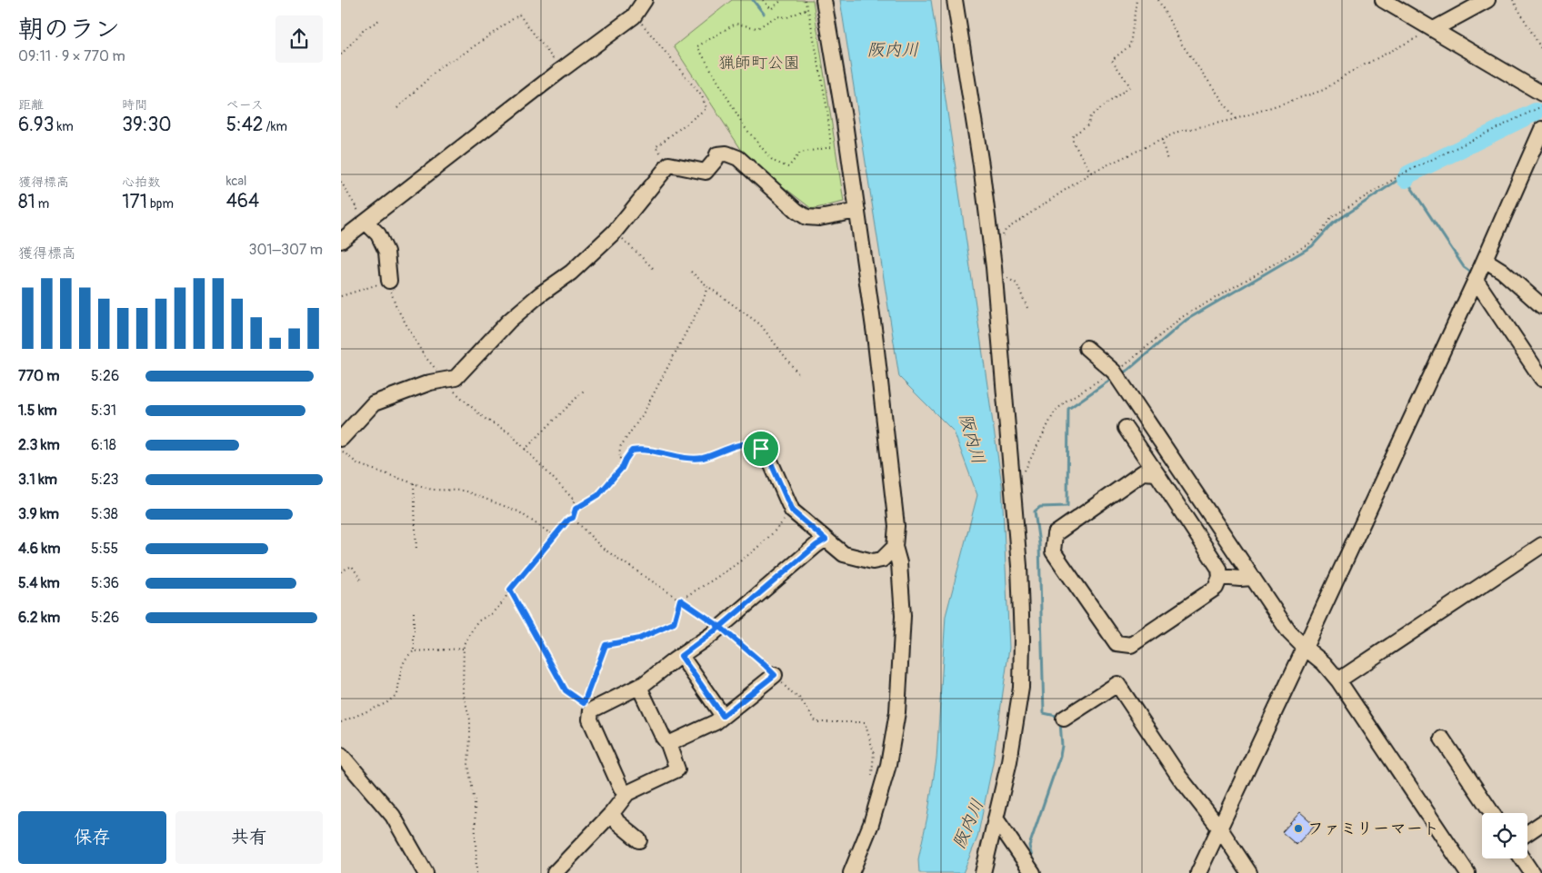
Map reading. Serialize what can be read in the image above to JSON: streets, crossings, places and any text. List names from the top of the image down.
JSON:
{
  "water": ["阪内川"],
  "parks": ["猟師町公園"],
  "places": ["ファミリーマート"],
  "page": {
    "heading": ["朝のラン", "09:11 · 9 × 770 m"],
    "stats": [
      ["距離", "6.93 km"],
      ["時間", "39:30"],
      ["ペース", "5:42 /km"],
      ["獲得標高", "81 m"],
      ["心拍数", "171 bpm"],
      ["kcal", "464"]
    ],
    "chart": ["獲得標高", "301–307 m"],
    "list": [
      {
        "name": "770 m",
        "note": "5:26"
      },
      {
        "name": "1.5 km",
        "note": "5:31"
      },
      {
        "name": "2.3 km",
        "note": "6:18"
      },
      {
        "name": "3.1 km",
        "note": "5:23"
      },
      {
        "name": "3.9 km",
        "note": "5:38"
      },
      {
        "name": "4.6 km",
        "note": "5:55"
      },
      {
        "name": "5.4 km",
        "note": "5:36"
      },
      {
        "name": "6.2 km",
        "note": "5:26"
      }
    ],
    "buttons": ["保存", "共有"]
  }
}
